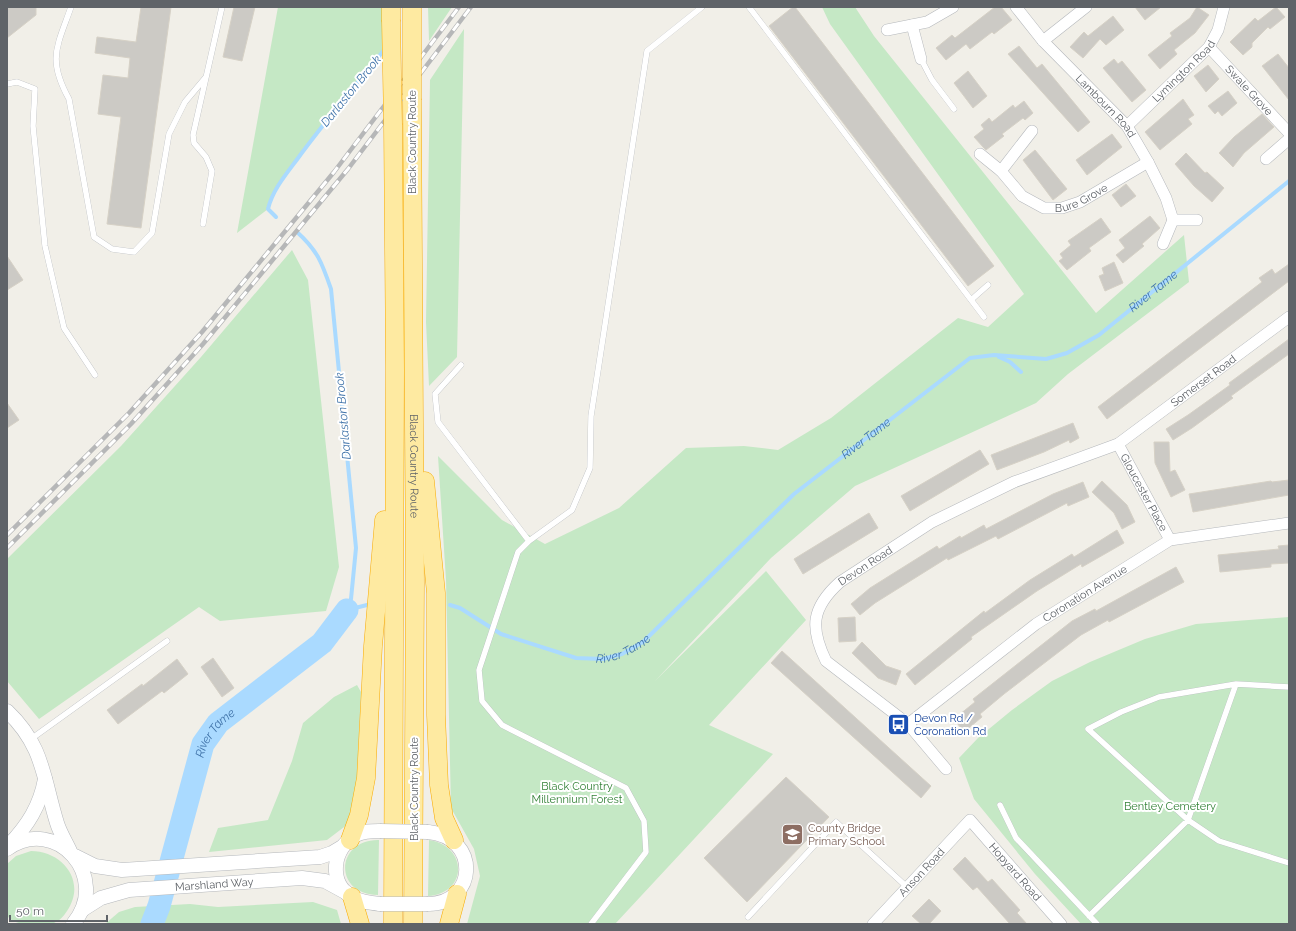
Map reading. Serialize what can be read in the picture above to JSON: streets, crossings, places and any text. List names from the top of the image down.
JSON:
{
  "streets": {
    "highway": ["Black Country Route"],
    "street": [
      "Lymington Road",
      "Swale Grove",
      "Lambourn Road",
      "Bure Grove",
      "Somerset Road",
      "Gloucester Place",
      "Devon Road",
      "Coronation Avenue",
      "Anson Road",
      "Hopyard Road",
      "Marshland Way"
    ]
  },
  "crossings": [
    ["Lymington Road", "Swale Grove"],
    ["Lymington Road", "Lambourn Road"],
    ["Lambourn Road", "Bure Grove"],
    ["Somerset Road", "Gloucester Place"],
    ["Somerset Road", "Devon Road"],
    ["Gloucester Place", "Devon Road"],
    ["Gloucester Place", "Coronation Avenue"],
    ["Devon Road", "Coronation Avenue"],
    ["Anson Road", "Hopyard Road"]
  ],
  "water": ["Darlaston Brook", "River Tame"],
  "parks": ["Black Country Millennium Forest", "Bentley Cemetery"],
  "places": {
    "bus stop": ["Devon Rd / Coronation Rd"],
    "school or university": ["County Bridge Primary School"]
  },
  "scale_bar": "50 m"
}
